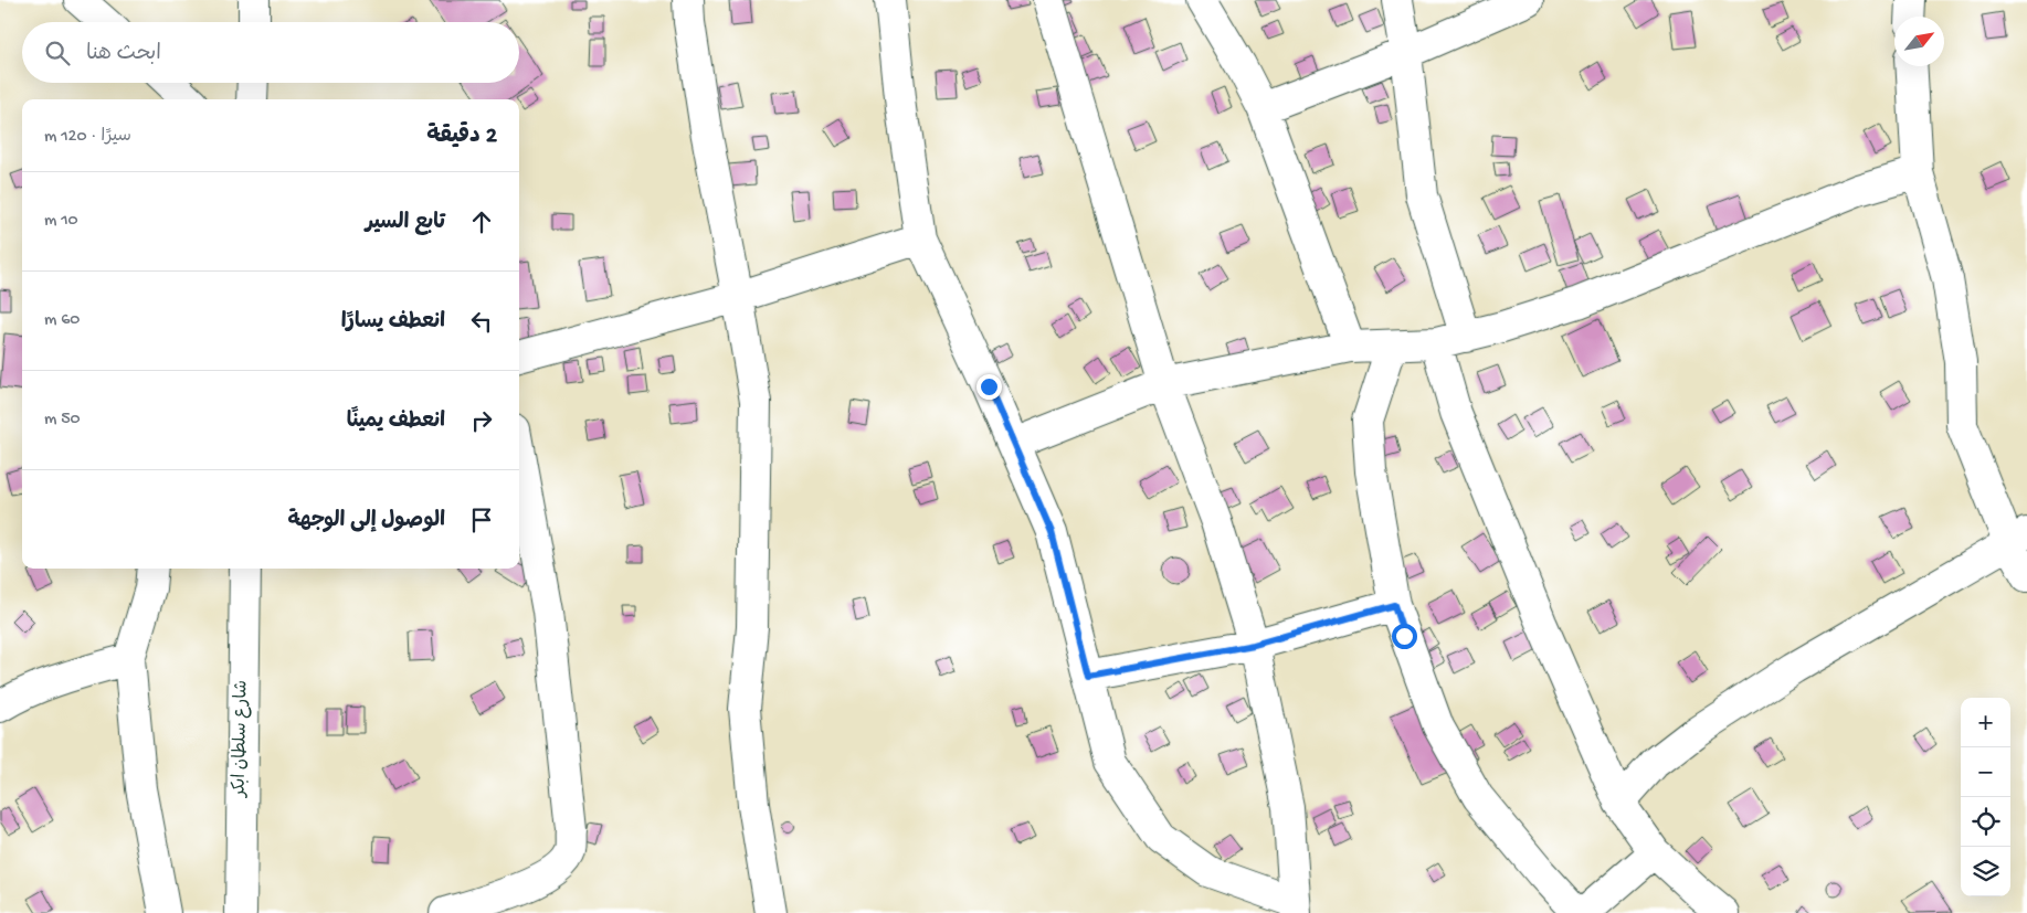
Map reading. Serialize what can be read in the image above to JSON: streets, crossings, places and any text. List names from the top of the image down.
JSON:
{
  "streets": {
    "main road": ["شارع سلطان ابكر"]
  },
  "north": "top right",
  "page": {
    "search": "ابحث هنا",
    "heading": ["2 دقيقة", "سيرًا · 120 m"],
    "list": [
      ["تابع السير", "10 m"],
      ["انعطف يسارًا", "60 m"],
      ["انعطف يمينًا", "50 m"],
      "الوصول إلى الوجهة"
    ],
    "map_buttons": ["+", "−"]
  }
}
